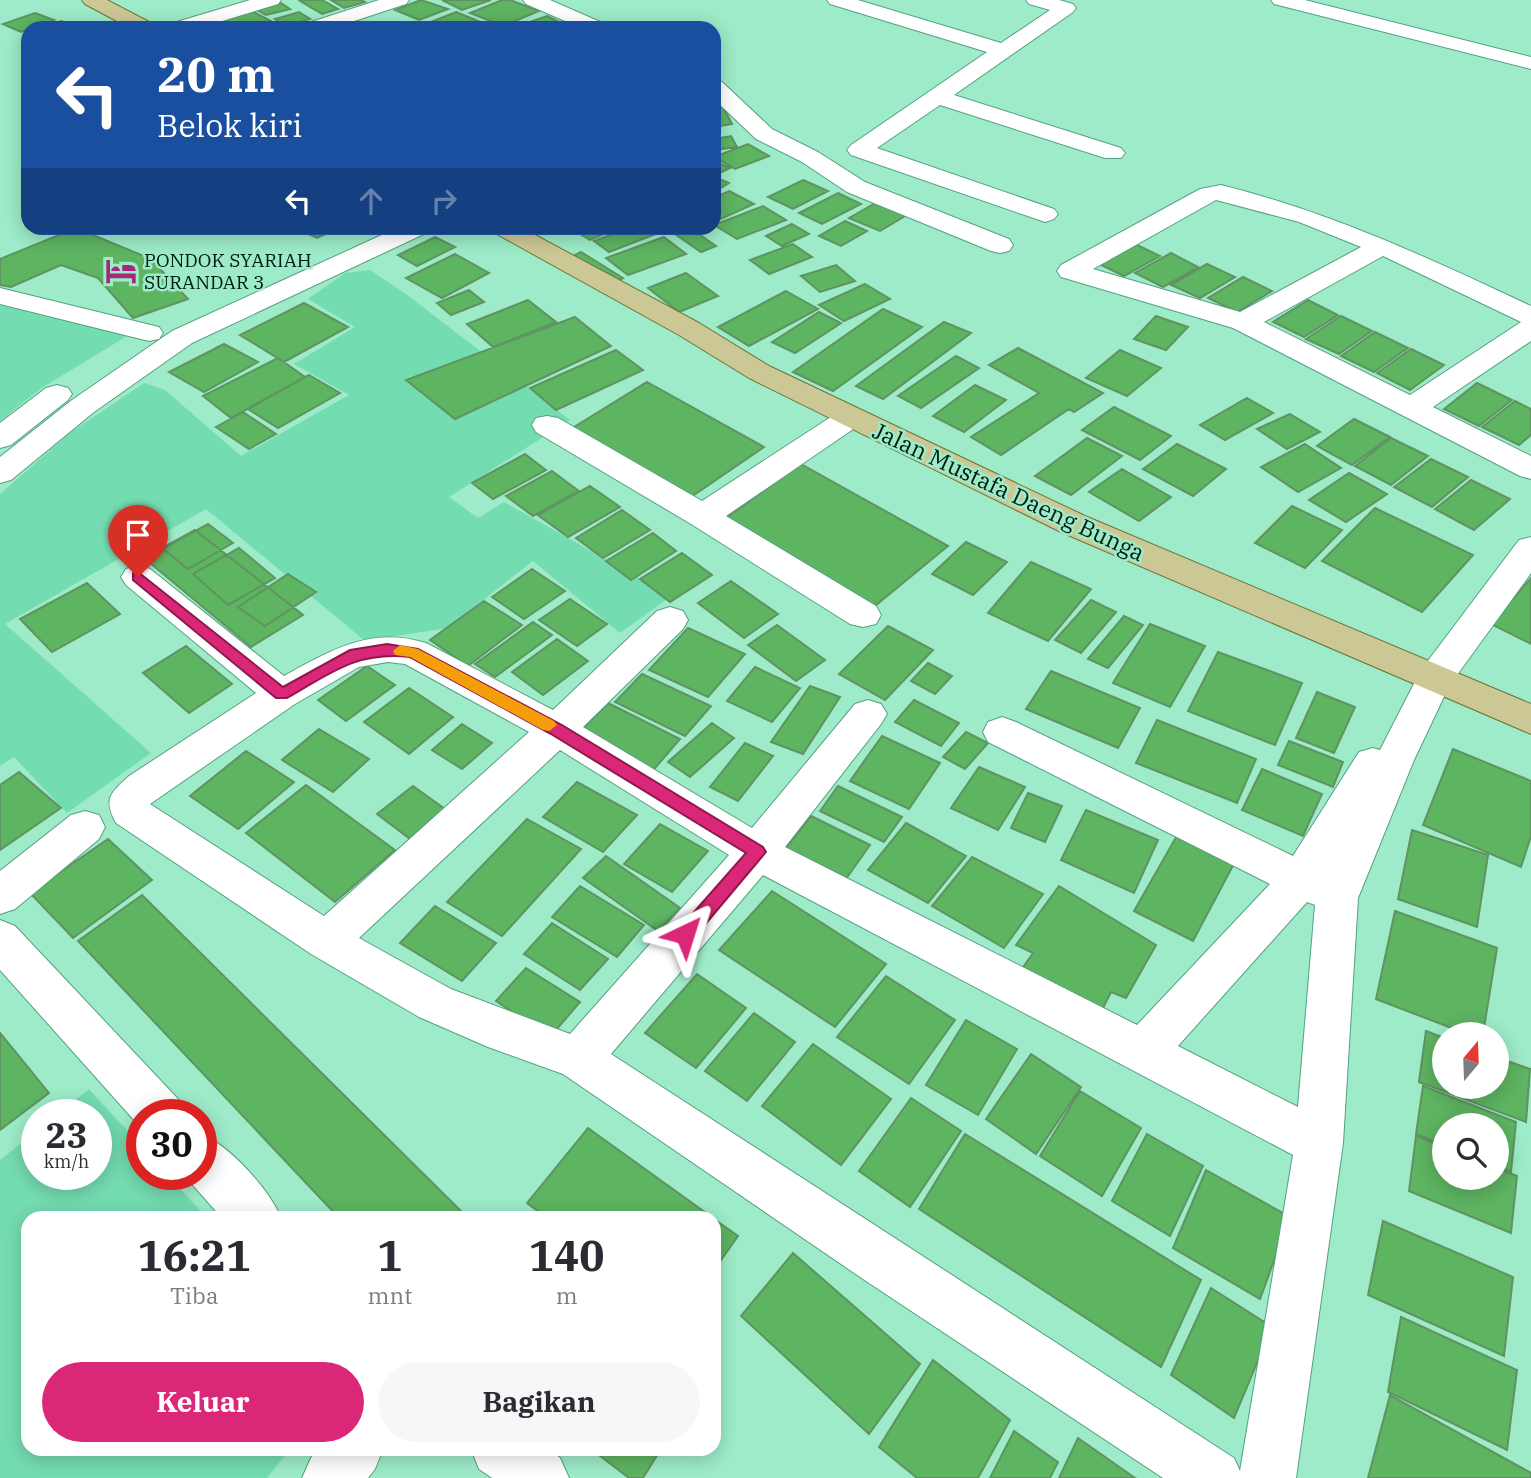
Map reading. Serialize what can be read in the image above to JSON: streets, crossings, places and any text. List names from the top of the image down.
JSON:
{
  "streets": {
    "main road": ["Jalan Mustafa Daeng Bunga"]
  },
  "places": {
    "hotel": ["PONDOK SYARIAH SURANDAR 3"]
  },
  "north": "top",
  "page": {
    "turn": ["20 m", "Belok kiri"],
    "speed": "23 km/h",
    "limit": "30",
    "eta": [
      "16:21",
      "Tiba",
      "1",
      "mnt",
      "140",
      "m"
    ],
    "buttons": ["Keluar", "Bagikan"]
  }
}
